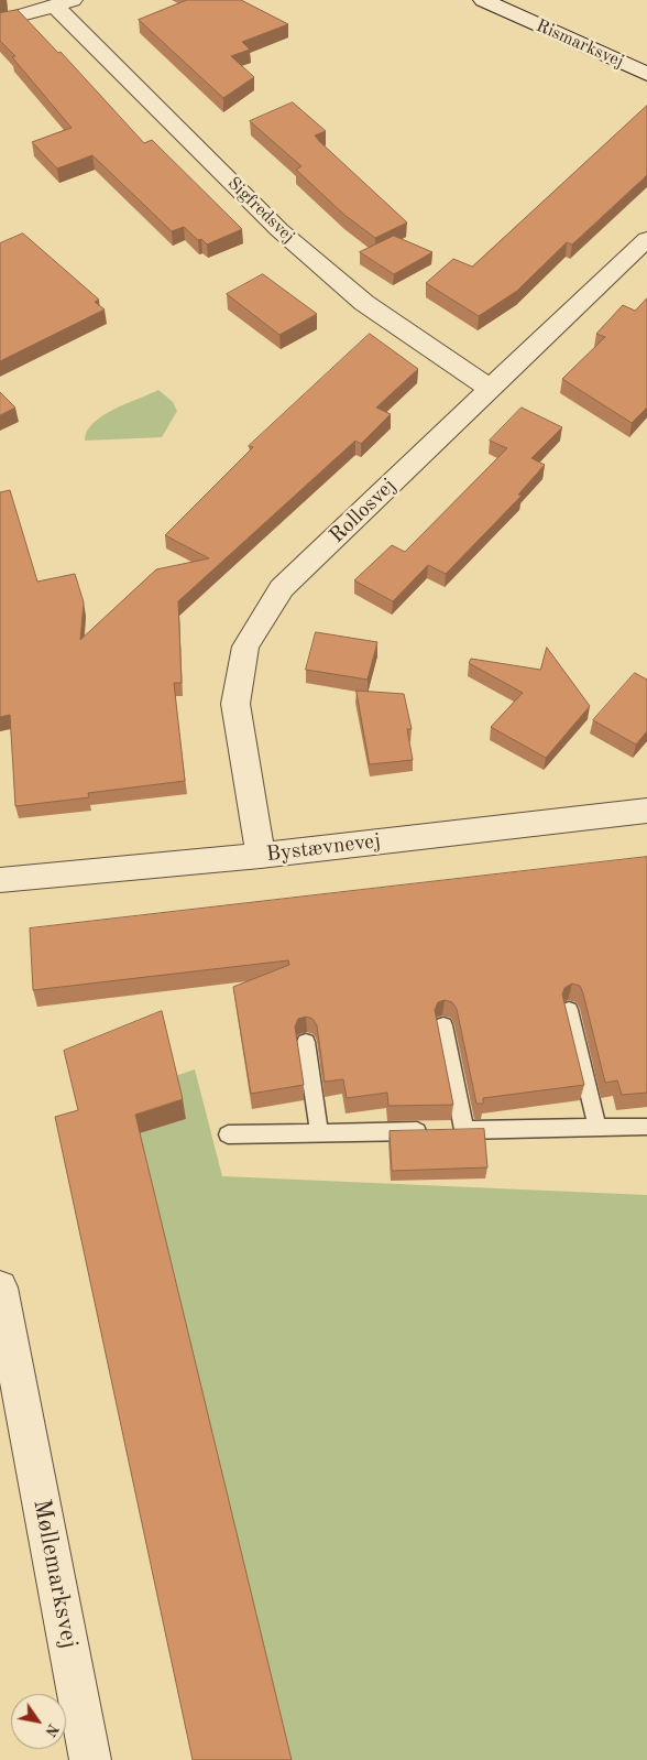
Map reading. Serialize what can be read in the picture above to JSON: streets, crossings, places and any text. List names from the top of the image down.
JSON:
{
  "streets": {
    "street": [
      "Rismarksvej",
      "Sigfredsvej",
      "Rollosvej",
      "Bystævnevej",
      "Møllemarksvej"
    ]
  },
  "crossings": [
    ["Sigfredsvej", "Rollosvej"],
    ["Rollosvej", "Bystævnevej"]
  ],
  "north": "bottom right"
}
